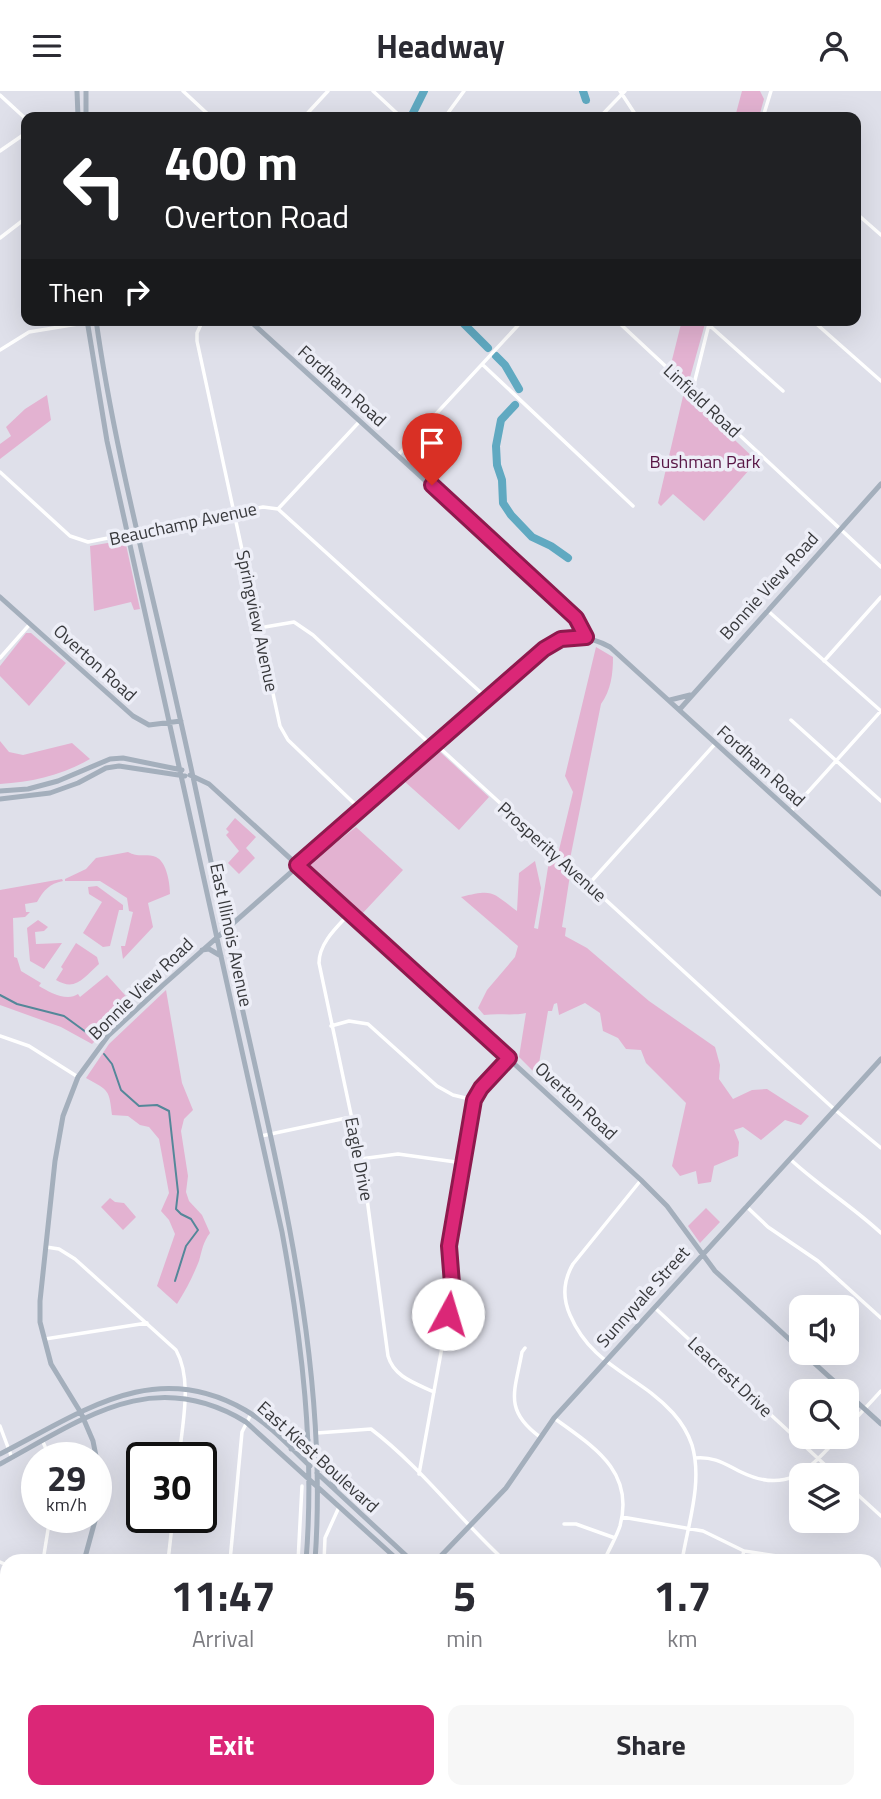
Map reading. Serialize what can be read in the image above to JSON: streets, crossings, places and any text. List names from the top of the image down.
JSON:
{
  "streets": {
    "street": [
      "Fordham Road",
      "Linfield Road",
      "Beauchamp Avenue",
      "Bonnie View Road",
      "Springview Avenue",
      "Overton Road",
      "Prosperity Avenue",
      "East Illinois Avenue",
      "Eagle Drive",
      "Sunnyvale Street",
      "Leacrest Drive",
      "East Kiest Boulevard"
    ]
  },
  "crossings": [
    ["Fordham Road", "Bonnie View Road"],
    ["Linfield Road", "Bonnie View Road"],
    ["Beauchamp Avenue", "Bonnie View Road"],
    ["Beauchamp Avenue", "Springview Avenue"],
    ["Beauchamp Avenue", "East Illinois Avenue"],
    ["Bonnie View Road", "Springview Avenue"],
    ["Bonnie View Road", "Overton Road"],
    ["Bonnie View Road", "Prosperity Avenue"],
    ["Bonnie View Road", "East Illinois Avenue"],
    ["Bonnie View Road", "East Kiest Boulevard"],
    ["Springview Avenue", "Prosperity Avenue"],
    ["Overton Road", "East Illinois Avenue"],
    ["Overton Road", "Eagle Drive"],
    ["Overton Road", "Sunnyvale Street"],
    ["Prosperity Avenue", "Sunnyvale Street"],
    ["East Illinois Avenue", "East Kiest Boulevard"],
    ["Sunnyvale Street", "Leacrest Drive"]
  ],
  "parks": ["Bushman Park"],
  "page": {
    "header": "Headway",
    "turn": ["400 m", "Overton Road"],
    "then": "Then",
    "speed": "29 km/h",
    "limit": "30",
    "eta": [
      "11:47",
      "Arrival",
      "5",
      "min",
      "1.7",
      "km"
    ],
    "buttons": ["Exit", "Share"]
  }
}
